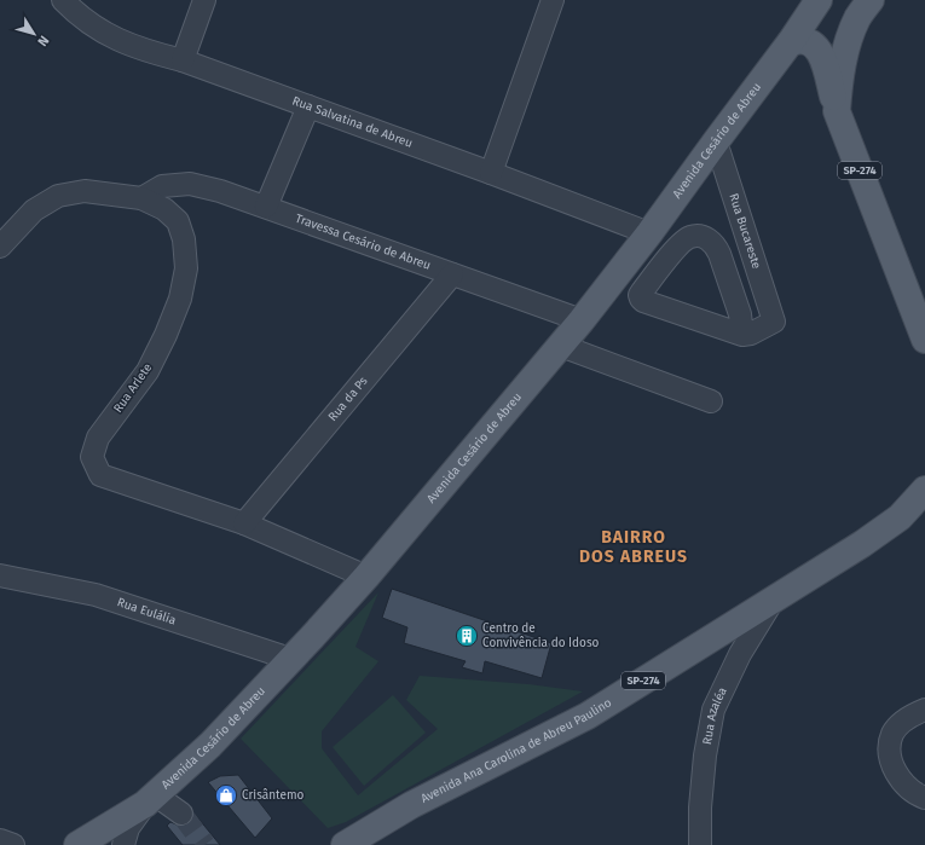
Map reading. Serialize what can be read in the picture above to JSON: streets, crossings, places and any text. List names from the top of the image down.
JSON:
{
  "streets": {
    "main road": ["Avenida Cesário de Abreu", "SP-274", "Avenida Ana Carolina de Abreu Paulino"],
    "street": [
      "Rua Salvatina de Abreu",
      "Rua Bucareste",
      "Travessa Cesário de Abreu",
      "Rua Arlete",
      "Rua da Ps",
      "Rua Eulália",
      "Rua Azaléa"
    ]
  },
  "crossings": [
    ["Rua Salvatina de Abreu", "Avenida Cesário de Abreu"],
    ["Avenida Cesário de Abreu", "Rua Bucareste"],
    ["Avenida Cesário de Abreu", "Travessa Cesário de Abreu"],
    ["Avenida Cesário de Abreu", "Rua Arlete"],
    ["Avenida Cesário de Abreu", "Rua Eulália"],
    ["Travessa Cesário de Abreu", "Rua Arlete"],
    ["Travessa Cesário de Abreu", "Rua da Ps"],
    ["Rua Arlete", "Rua da Ps"],
    ["Rua Azaléa", "Avenida Ana Carolina de Abreu Paulino"]
  ],
  "districts": ["BAIRRO DOS ABREUS"],
  "places": {
    "building": ["Centro de Convivência do Idoso"],
    "shop": ["Crisântemo"]
  },
  "north": "bottom right"
}
